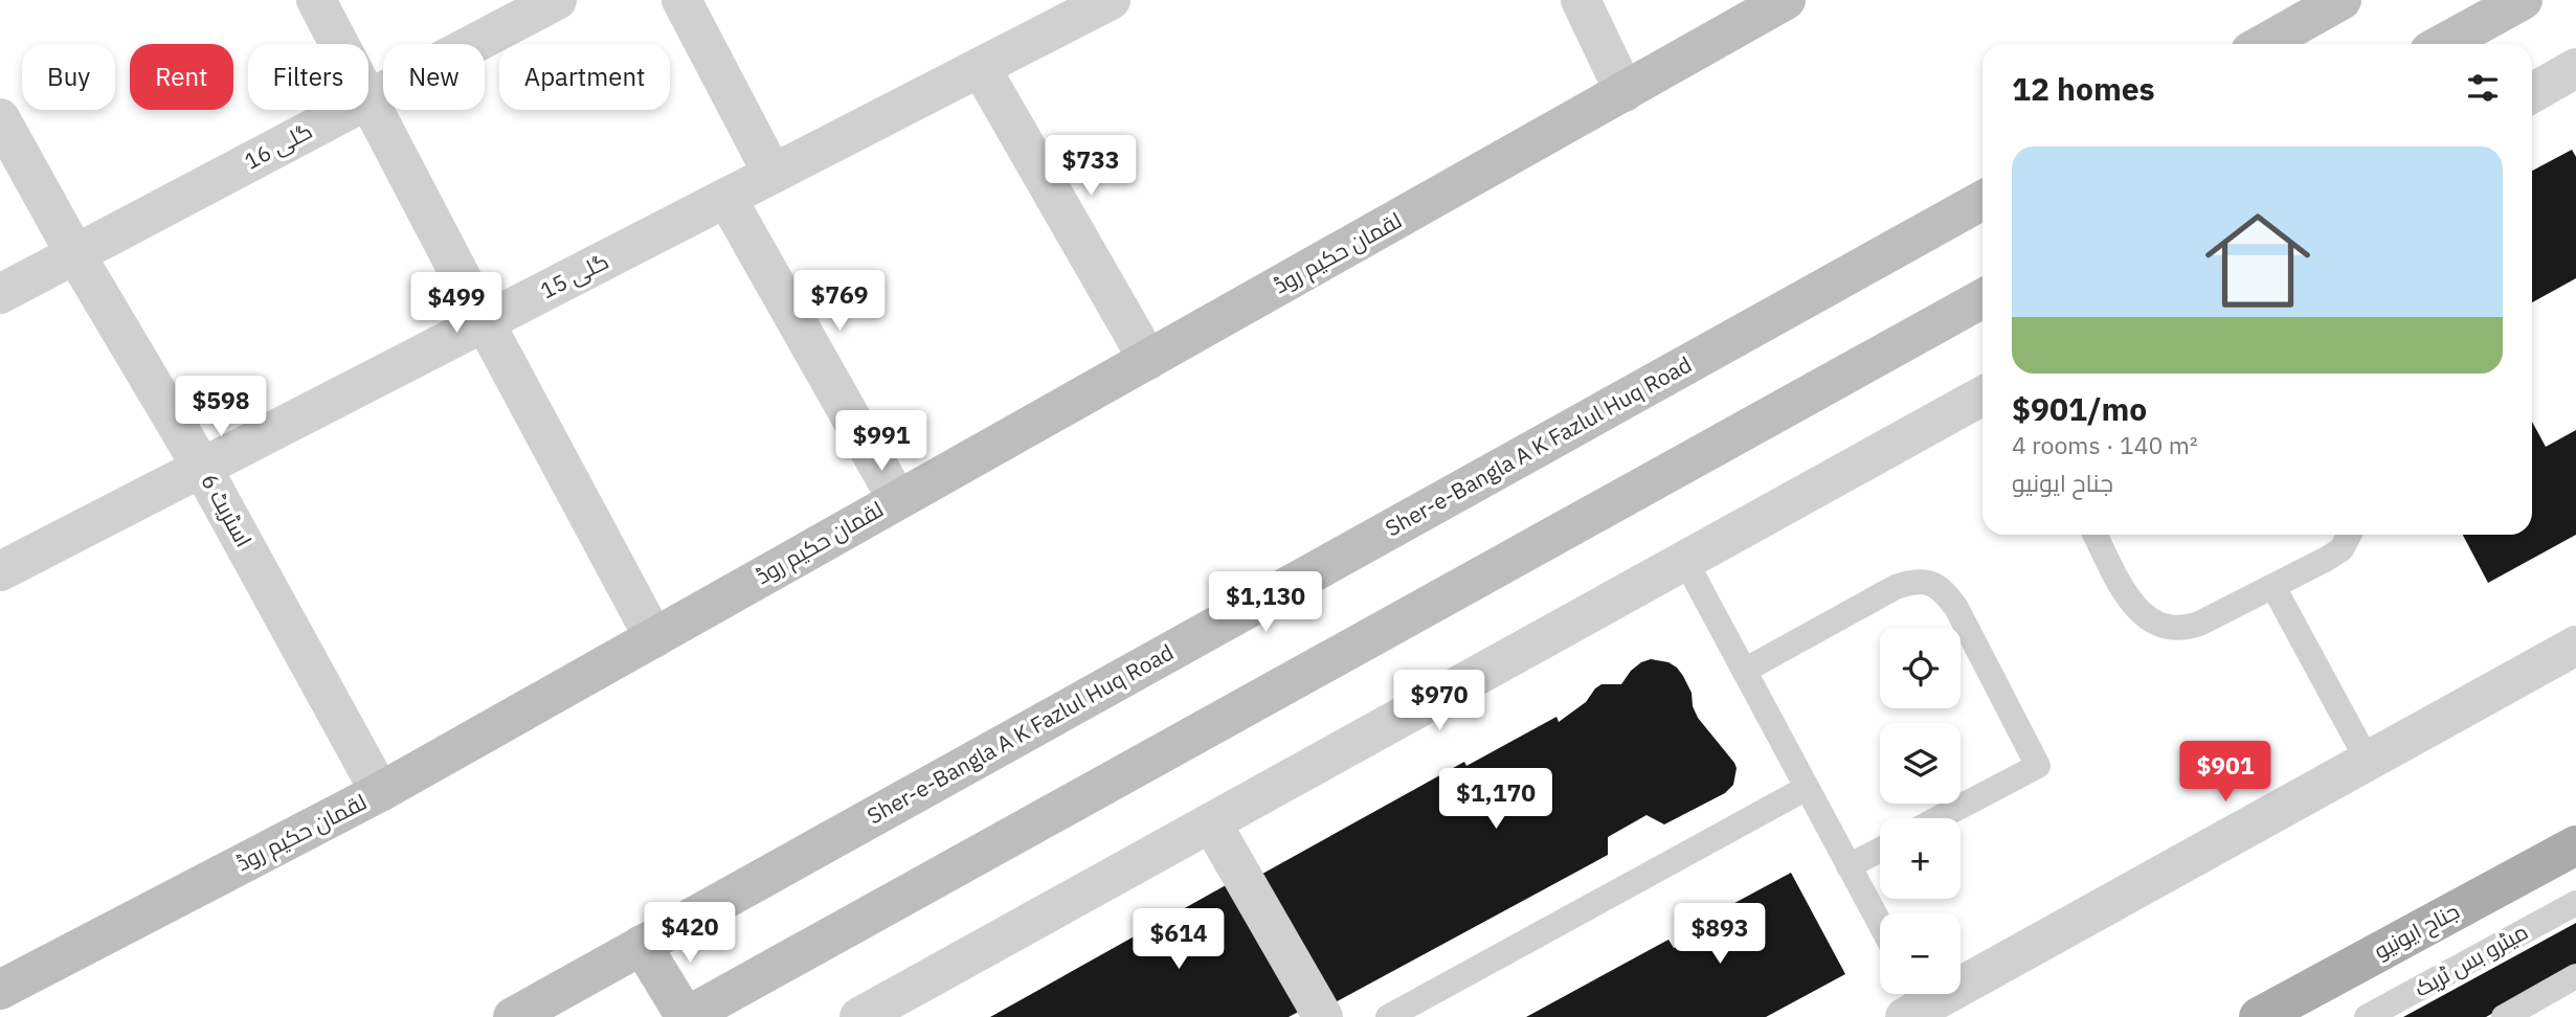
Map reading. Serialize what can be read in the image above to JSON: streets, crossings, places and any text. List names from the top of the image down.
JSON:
{
  "streets": {
    "main road": ["لقمان حکیم روڈ", "Sher-e-Bangla A K Fazlul Huq Road", "جناح ایونیو"],
    "street": ["گلی 16", "گلی 15", "اسٹریٹ 6"],
    "lane": ["میٹرو بس ٹریک"]
  },
  "crossings": [
    ["گلی 16", "اسٹریٹ 6"],
    ["لقمان حکیم روڈ", "اسٹریٹ 6"],
    ["گلی 15", "اسٹریٹ 6"]
  ],
  "page": {
    "chip": [
      "Buy",
      "Rent",
      "Filters",
      "New",
      "Apartment"
    ],
    "heading": "12 homes",
    "list": [
      {
        "name": "$901/mo",
        "note": "4 rooms · 140 m² · جناح ایونیو"
      }
    ],
    "price": [
      "$733",
      "$769",
      "$499",
      "$598",
      "$991",
      "$1,130",
      "$970",
      "$901",
      "$1,170",
      "$420",
      "$893",
      "$614"
    ],
    "map_buttons": ["+", "−"]
  }
}
